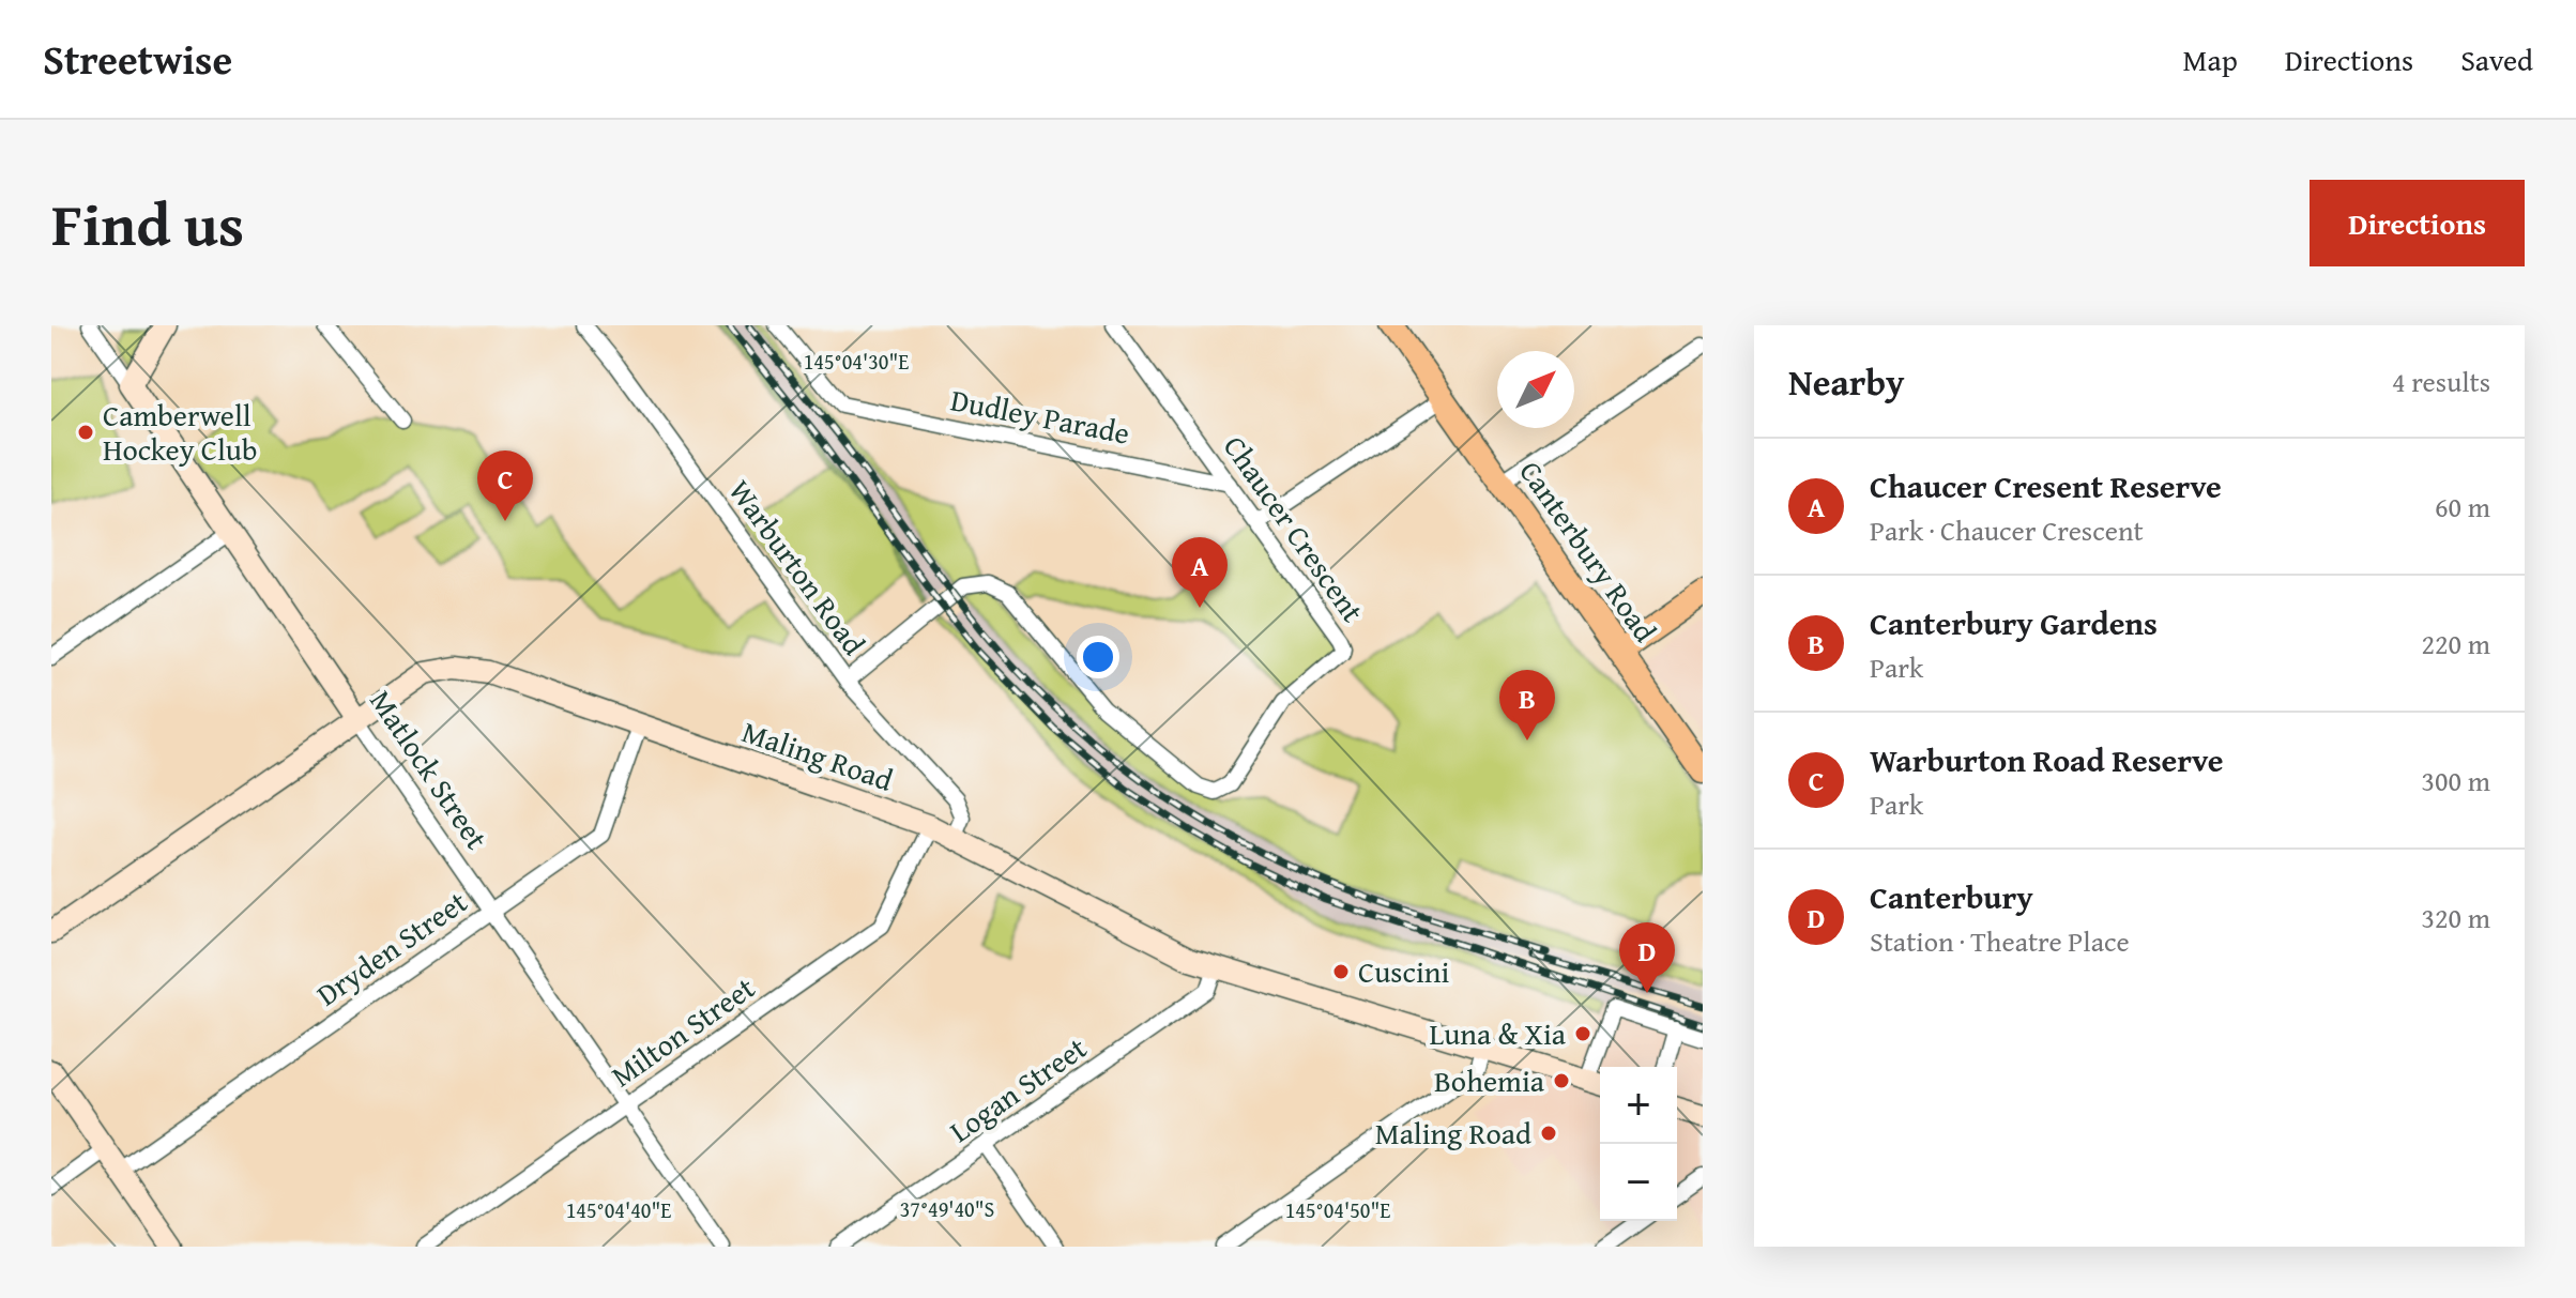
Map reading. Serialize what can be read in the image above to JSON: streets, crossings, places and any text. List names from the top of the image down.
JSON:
{
  "streets": {
    "main road": ["Canterbury Road"],
    "street": [
      "Dudley Parade",
      "Chaucer Crescent",
      "Warburton Road",
      "Maling Road",
      "Matlock Street",
      "Dryden Street",
      "Milton Street",
      "Logan Street"
    ]
  },
  "crossings": [
    ["Dudley Parade", "Chaucer Crescent"],
    ["Chaucer Crescent", "Warburton Road"],
    ["Warburton Road", "Maling Road"],
    ["Maling Road", "Matlock Street"],
    ["Maling Road", "Dryden Street"],
    ["Maling Road", "Milton Street"],
    ["Maling Road", "Logan Street"],
    ["Matlock Street", "Dryden Street"],
    ["Matlock Street", "Milton Street"]
  ],
  "places": [
    "Camberwell Hockey Club",
    "Cuscini",
    "Luna & Xia",
    "Bohemia",
    "Maling Road"
  ],
  "north": "top right",
  "page": {
    "header": "Streetwise",
    "nav": ["Map", "Directions", "Saved"],
    "title": "Find us",
    "buttons": "Directions",
    "heading": ["Nearby", "4 results"],
    "list": [
      {
        "mark": "A",
        "name": "Chaucer Cresent Reserve",
        "note": "Park · Chaucer Crescent",
        "value": "60 m"
      },
      {
        "mark": "B",
        "name": "Canterbury Gardens",
        "note": "Park",
        "value": "220 m"
      },
      {
        "mark": "C",
        "name": "Warburton Road Reserve",
        "note": "Park",
        "value": "300 m"
      },
      {
        "mark": "D",
        "name": "Canterbury",
        "note": "Station · Theatre Place",
        "value": "320 m"
      }
    ],
    "pins": [
      "C",
      "A",
      "B",
      "D"
    ],
    "map_buttons": ["+", "−"]
  },
  "coordinates": [
    "145°04'30\"E",
    "37°49'40\"S",
    "145°04'40\"E",
    "145°04'50\"E"
  ]
}
